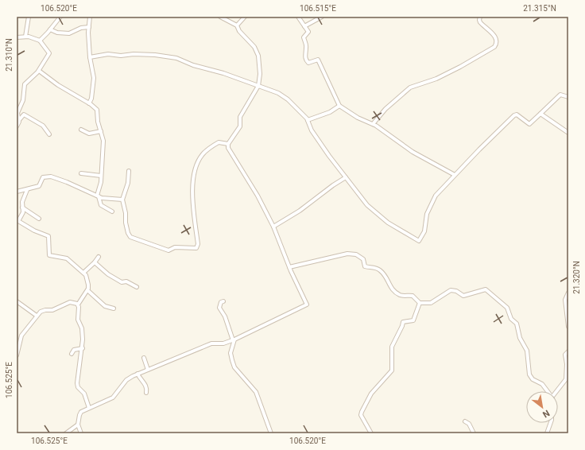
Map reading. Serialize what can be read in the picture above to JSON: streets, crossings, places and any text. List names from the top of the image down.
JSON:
{
  "north": "bottom right",
  "coordinates": [
    "106.520°E",
    "106.515°E",
    "21.315°N",
    "21.310°N",
    "21.320°N",
    "106.525°E"
  ]
}
